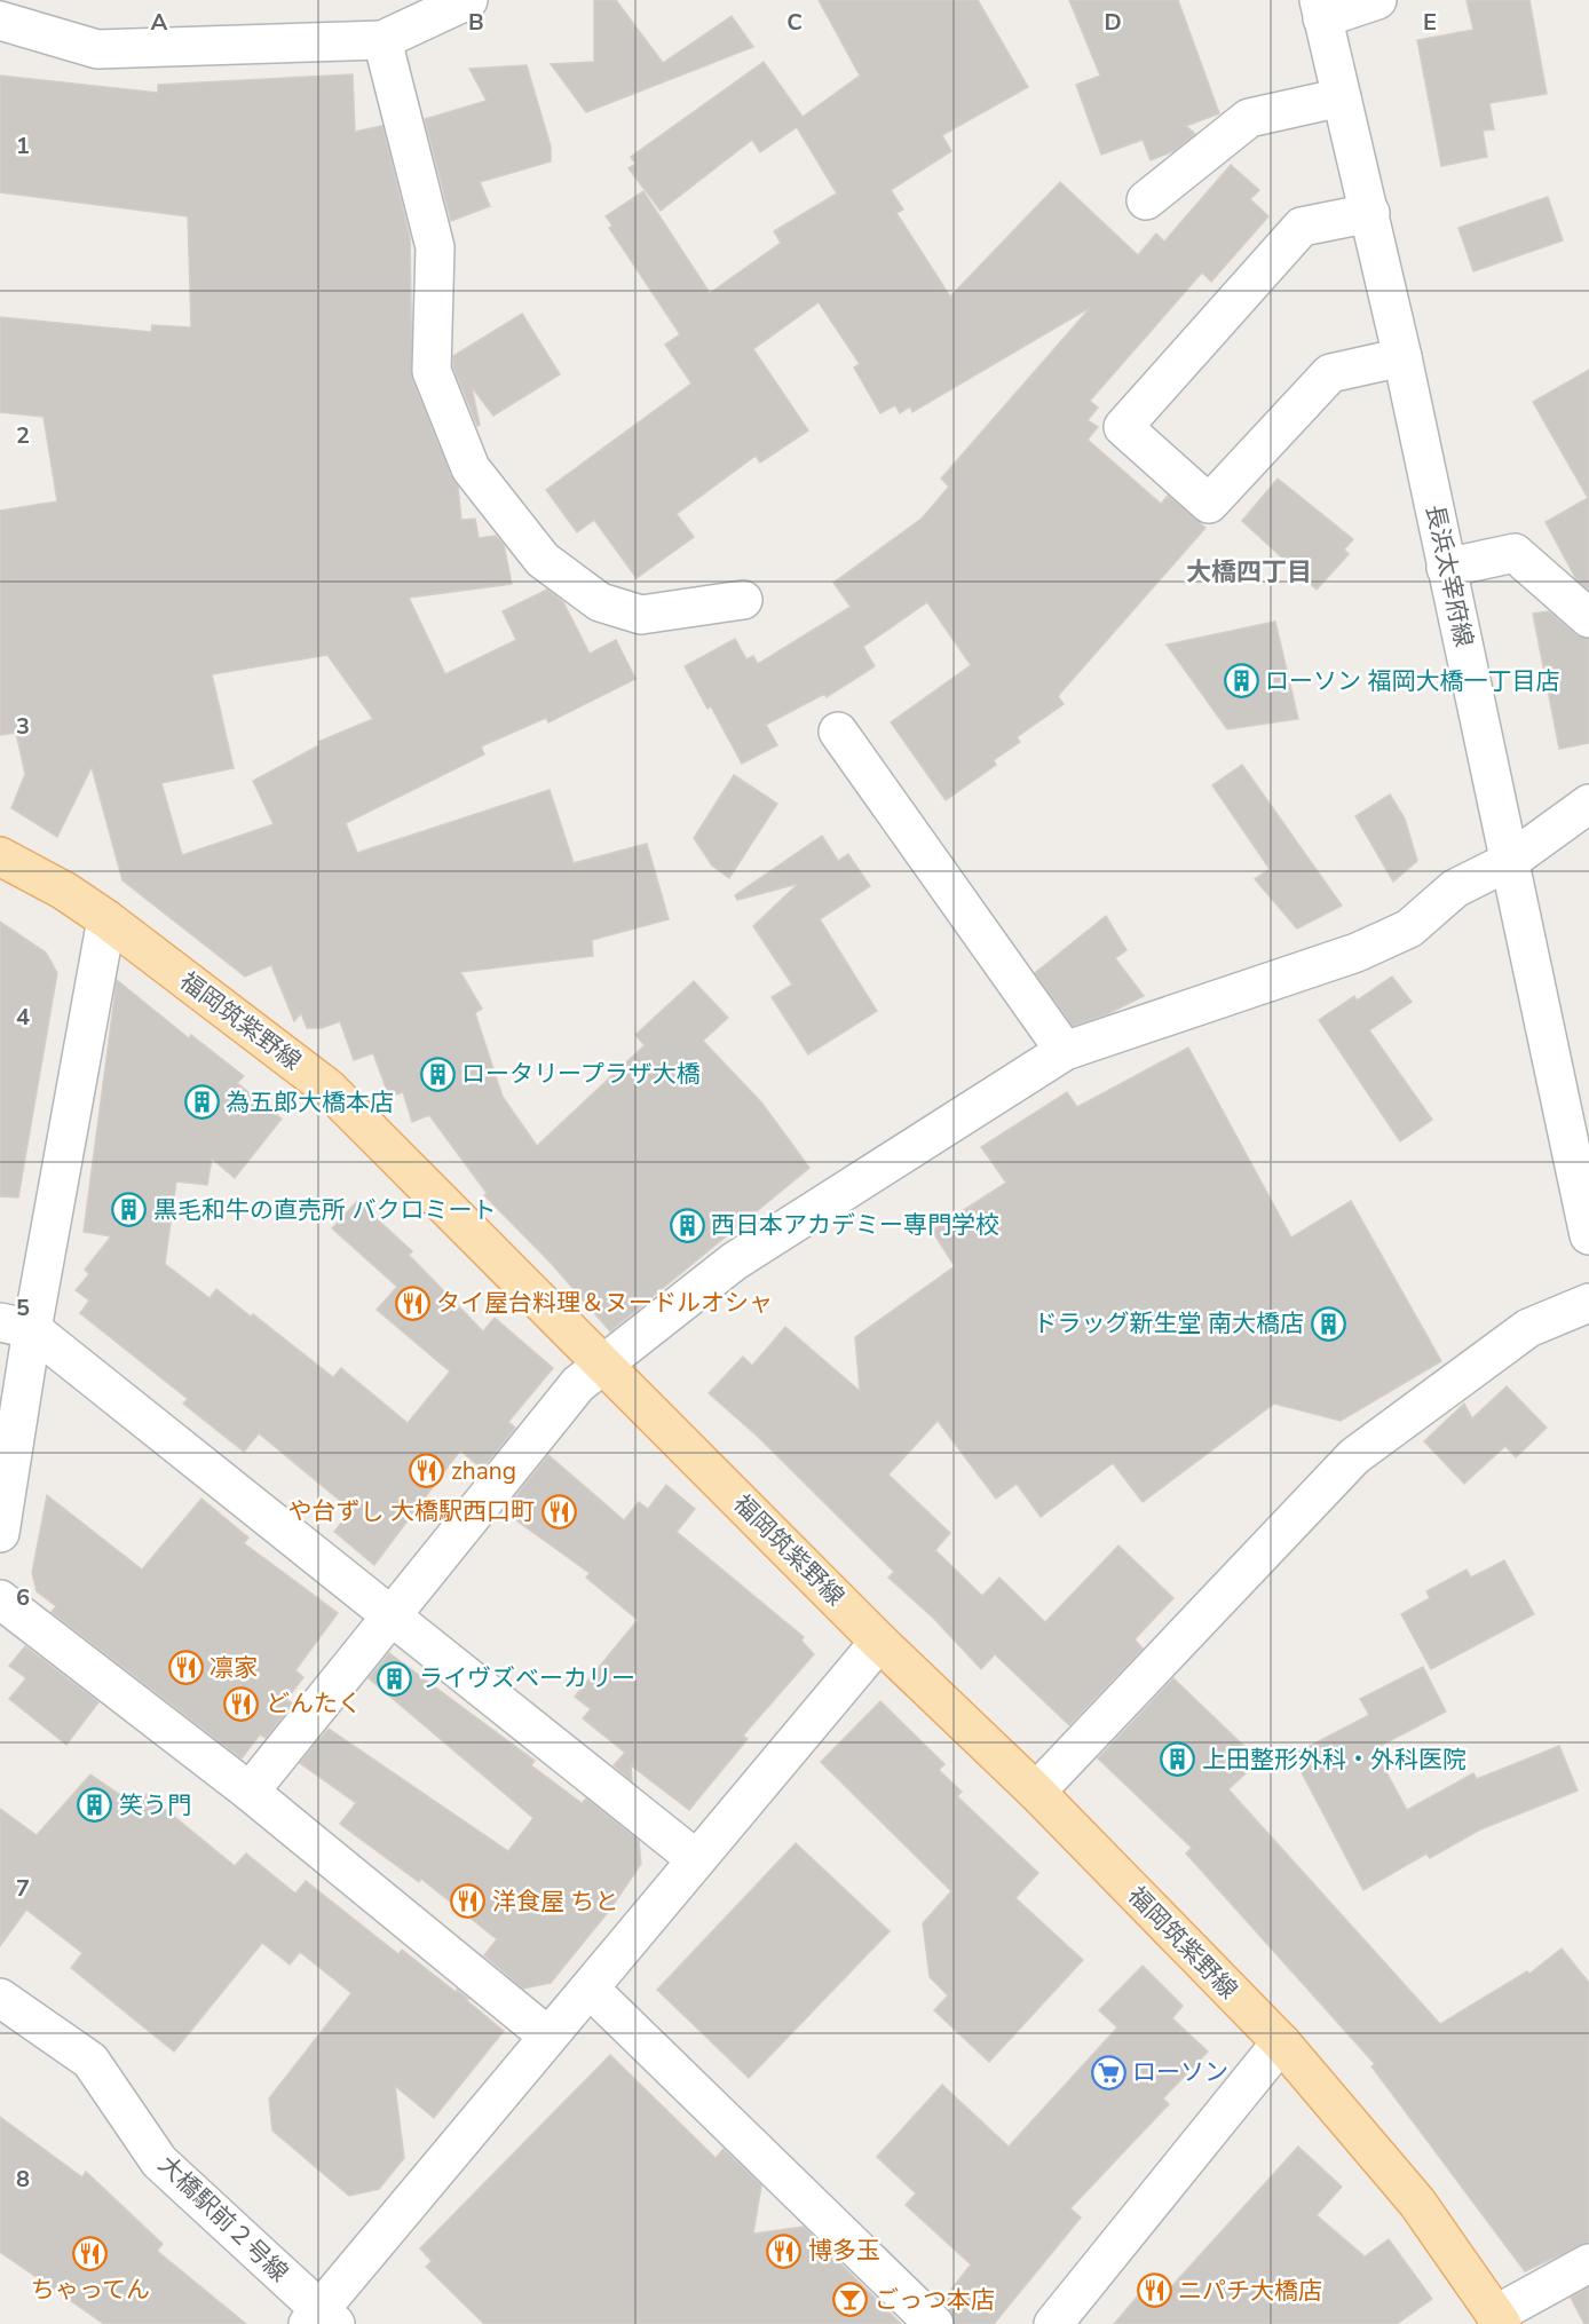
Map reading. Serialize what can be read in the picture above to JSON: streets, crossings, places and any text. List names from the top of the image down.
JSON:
{
  "streets": {
    "main road": ["福岡筑紫野線"],
    "street": ["長浜太宰府線", "大橋駅前２号線"]
  },
  "districts": ["大橋四丁目"],
  "places": {
    "building": [
      "ローソン 福岡大橋一丁目店",
      "ロータリープラザ大橋",
      "為五郎大橋本店",
      "黒毛和牛の直売所 バクロミート",
      "西日本アカデミー専門学校",
      "ドラッグ新生堂 南大橋店",
      "ライヴズベーカリー",
      "上田整形外科・外科医院",
      "笑う門"
    ],
    "restaurant": [
      "タイ屋台料理＆ヌードルオシャ",
      "zhang",
      "や台ずし 大橋駅西口町",
      "凛家",
      "どんたく",
      "洋食屋 ちと",
      "博多玉",
      "ちゃってん",
      "ニパチ大橋店"
    ],
    "supermarket": ["ローソン"],
    "bar": ["ごっつ本店"]
  },
  "grid": {
    "columns": [
      "A",
      "B",
      "C",
      "D",
      "E"
    ],
    "rows": [
      "1",
      "2",
      "3",
      "4",
      "5",
      "6",
      "7",
      "8"
    ]
  }
}
